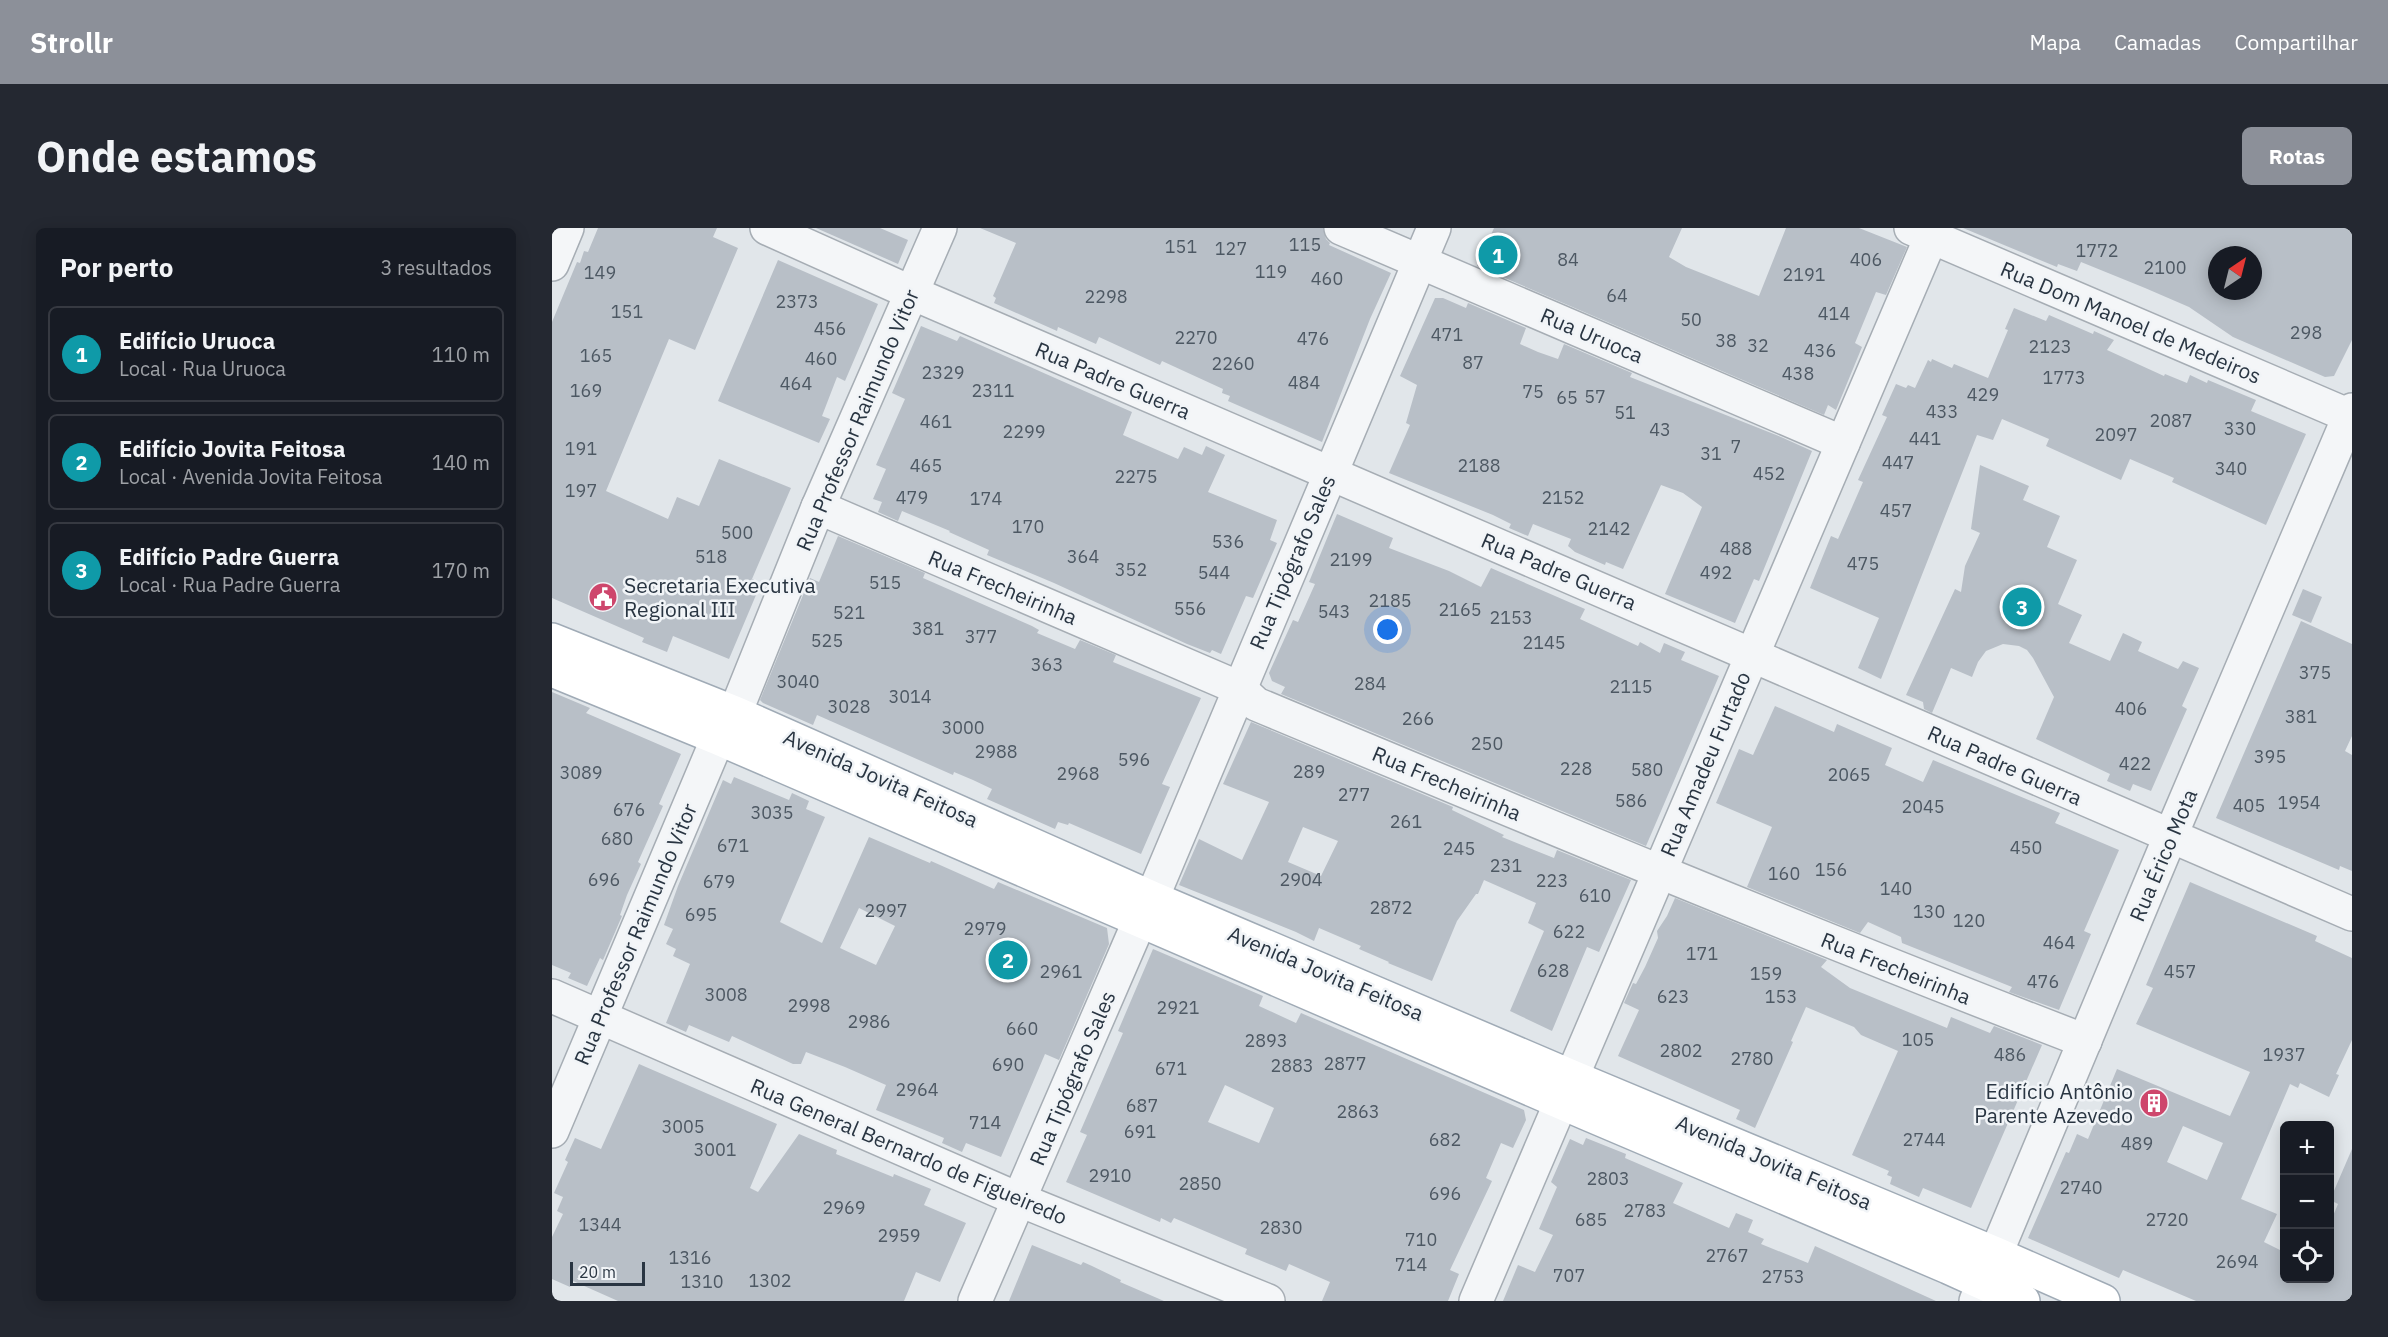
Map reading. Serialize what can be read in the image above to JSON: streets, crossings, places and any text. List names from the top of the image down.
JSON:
{
  "streets": {
    "main road": ["Avenida Jovita Feitosa"],
    "street": [
      "Rua Dom Manoel de Medeiros",
      "Rua Uruoca",
      "Rua Padre Guerra",
      "Rua Professor Raimundo Vitor",
      "Rua Tipógrafo Sales",
      "Rua Frecheirinha",
      "Rua Amadeu Furtado",
      "Rua Érico Mota",
      "Rua General Bernardo de Figueiredo"
    ]
  },
  "crossings": [
    ["Rua Dom Manoel de Medeiros", "Rua Amadeu Furtado"],
    ["Rua Dom Manoel de Medeiros", "Rua Érico Mota"],
    ["Rua Uruoca", "Rua Tipógrafo Sales"],
    ["Rua Uruoca", "Rua Amadeu Furtado"],
    ["Rua Padre Guerra", "Rua Professor Raimundo Vitor"],
    ["Rua Padre Guerra", "Rua Tipógrafo Sales"],
    ["Rua Padre Guerra", "Rua Amadeu Furtado"],
    ["Rua Padre Guerra", "Rua Érico Mota"],
    ["Rua Professor Raimundo Vitor", "Rua Frecheirinha"],
    ["Rua Professor Raimundo Vitor", "Avenida Jovita Feitosa"],
    ["Rua Professor Raimundo Vitor", "Rua General Bernardo de Figueiredo"],
    ["Rua Tipógrafo Sales", "Rua Frecheirinha"],
    ["Rua Tipógrafo Sales", "Avenida Jovita Feitosa"],
    ["Rua Tipógrafo Sales", "Rua General Bernardo de Figueiredo"],
    ["Rua Frecheirinha", "Rua Amadeu Furtado"],
    ["Rua Frecheirinha", "Rua Érico Mota"],
    ["Rua Amadeu Furtado", "Avenida Jovita Feitosa"],
    ["Avenida Jovita Feitosa", "Rua Érico Mota"]
  ],
  "places": {
    "public building": ["Secretaria Executiva Regional III"],
    "building": ["Edifício Antônio Parente Azevedo"]
  },
  "house_numbers": [
    "115",
    "151",
    "127",
    "1772",
    "84",
    "406",
    "2100",
    "119",
    "149",
    "2191",
    "460",
    "64",
    "2298",
    "2373",
    "151",
    "414",
    "50",
    "456",
    "298",
    "471",
    "2270",
    "476",
    "38",
    "32",
    "2123",
    "436",
    "165",
    "460",
    "87",
    "2260",
    "2329",
    "438",
    "1773",
    "484",
    "464",
    "169",
    "2311",
    "75",
    "429",
    "57",
    "65",
    "433",
    "51",
    "2087",
    "461",
    "330",
    "43",
    "2299",
    "2097",
    "441",
    "7",
    "191",
    "31",
    "447",
    "465",
    "2188",
    "340",
    "452",
    "2275",
    "197",
    "479",
    "2152",
    "174",
    "457",
    "170",
    "2142",
    "500",
    "536",
    "488",
    "518",
    "364",
    "2199",
    "475",
    "352",
    "544",
    "492",
    "515",
    "2185",
    "556",
    "2165",
    "543",
    "521",
    "2153",
    "381",
    "377",
    "525",
    "2145",
    "363",
    "375",
    "3040",
    "284",
    "2115",
    "3014",
    "3028",
    "406",
    "381",
    "266",
    "3000",
    "250",
    "2988",
    "395",
    "596",
    "422",
    "228",
    "580",
    "289",
    "3089",
    "2968",
    "2065",
    "277",
    "586",
    "1954",
    "405",
    "2045",
    "676",
    "3035",
    "261",
    "680",
    "671",
    "450",
    "245",
    "231",
    "156",
    "160",
    "696",
    "2904",
    "223",
    "679",
    "140",
    "610",
    "2872",
    "2997",
    "130",
    "695",
    "120",
    "2979",
    "622",
    "464",
    "171",
    "628",
    "2961",
    "457",
    "159",
    "476",
    "3008",
    "623",
    "153",
    "2998",
    "2921",
    "2986",
    "660",
    "105",
    "2893",
    "2802",
    "486",
    "1937",
    "2780",
    "2877",
    "690",
    "2883",
    "671",
    "2964",
    "687",
    "2863",
    "714",
    "3005",
    "691",
    "682",
    "2744",
    "489",
    "3001",
    "2910",
    "2803",
    "2850",
    "2740",
    "696",
    "2969",
    "2783",
    "685",
    "2720",
    "1344",
    "2830",
    "2959",
    "710",
    "2767",
    "1316",
    "2694",
    "714",
    "707",
    "2753",
    "1302",
    "1310"
  ],
  "scale_bar": "20 m",
  "north": "top right",
  "page": {
    "header": "Strollr",
    "nav": ["Mapa", "Camadas", "Compartilhar"],
    "buttons": "Rotas",
    "title": "Onde estamos",
    "heading": ["Por perto", "3 resultados"],
    "pins": ["1", "3", "2"],
    "list": [
      {
        "mark": "1",
        "name": "Edifício Uruoca",
        "note": "Local · Rua Uruoca",
        "value": "110 m"
      },
      {
        "mark": "2",
        "name": "Edifício Jovita Feitosa",
        "note": "Local · Avenida Jovita Feitosa",
        "value": "140 m"
      },
      {
        "mark": "3",
        "name": "Edifício Padre Guerra",
        "note": "Local · Rua Padre Guerra",
        "value": "170 m"
      }
    ],
    "map_buttons": ["+", "−"],
    "scale": "20 m"
  }
}
